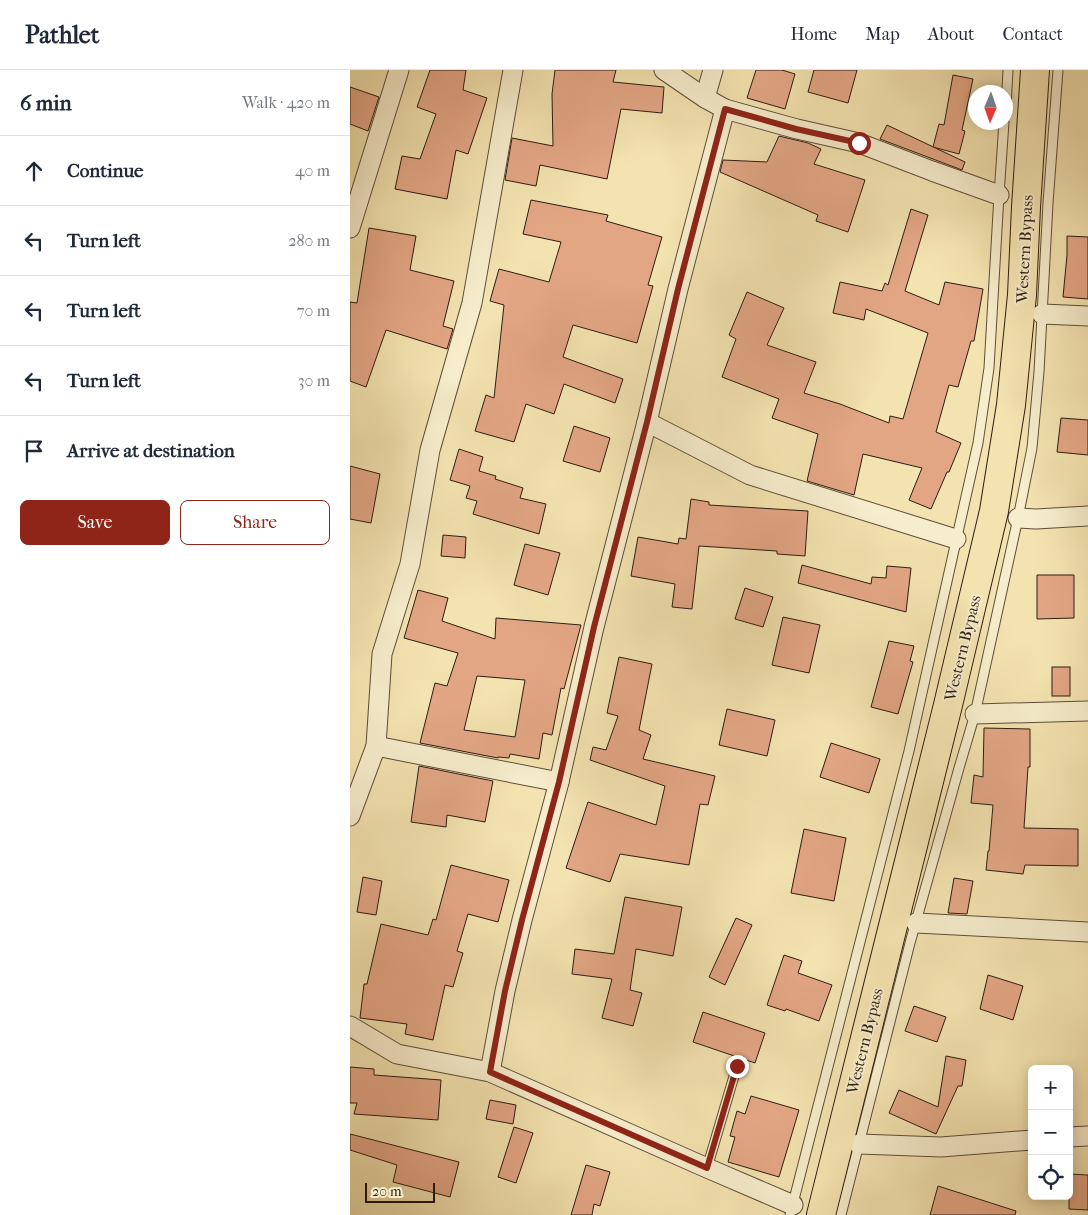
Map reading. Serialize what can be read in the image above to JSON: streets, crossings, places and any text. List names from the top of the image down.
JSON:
{
  "streets": {
    "main road": ["Western Bypass"]
  },
  "scale_bar": "20 m",
  "north": "bottom",
  "page": {
    "header": "Pathlet",
    "nav": [
      "Home",
      "Map",
      "About",
      "Contact"
    ],
    "heading": ["6 min", "Walk · 420 m"],
    "list": [
      ["Continue", "40 m"],
      ["Turn left", "280 m"],
      ["Turn left", "70 m"],
      ["Turn left", "30 m"],
      "Arrive at destination"
    ],
    "buttons": ["Save", "Share"],
    "map_buttons": ["+", "−"],
    "scale": "20 m"
  }
}
